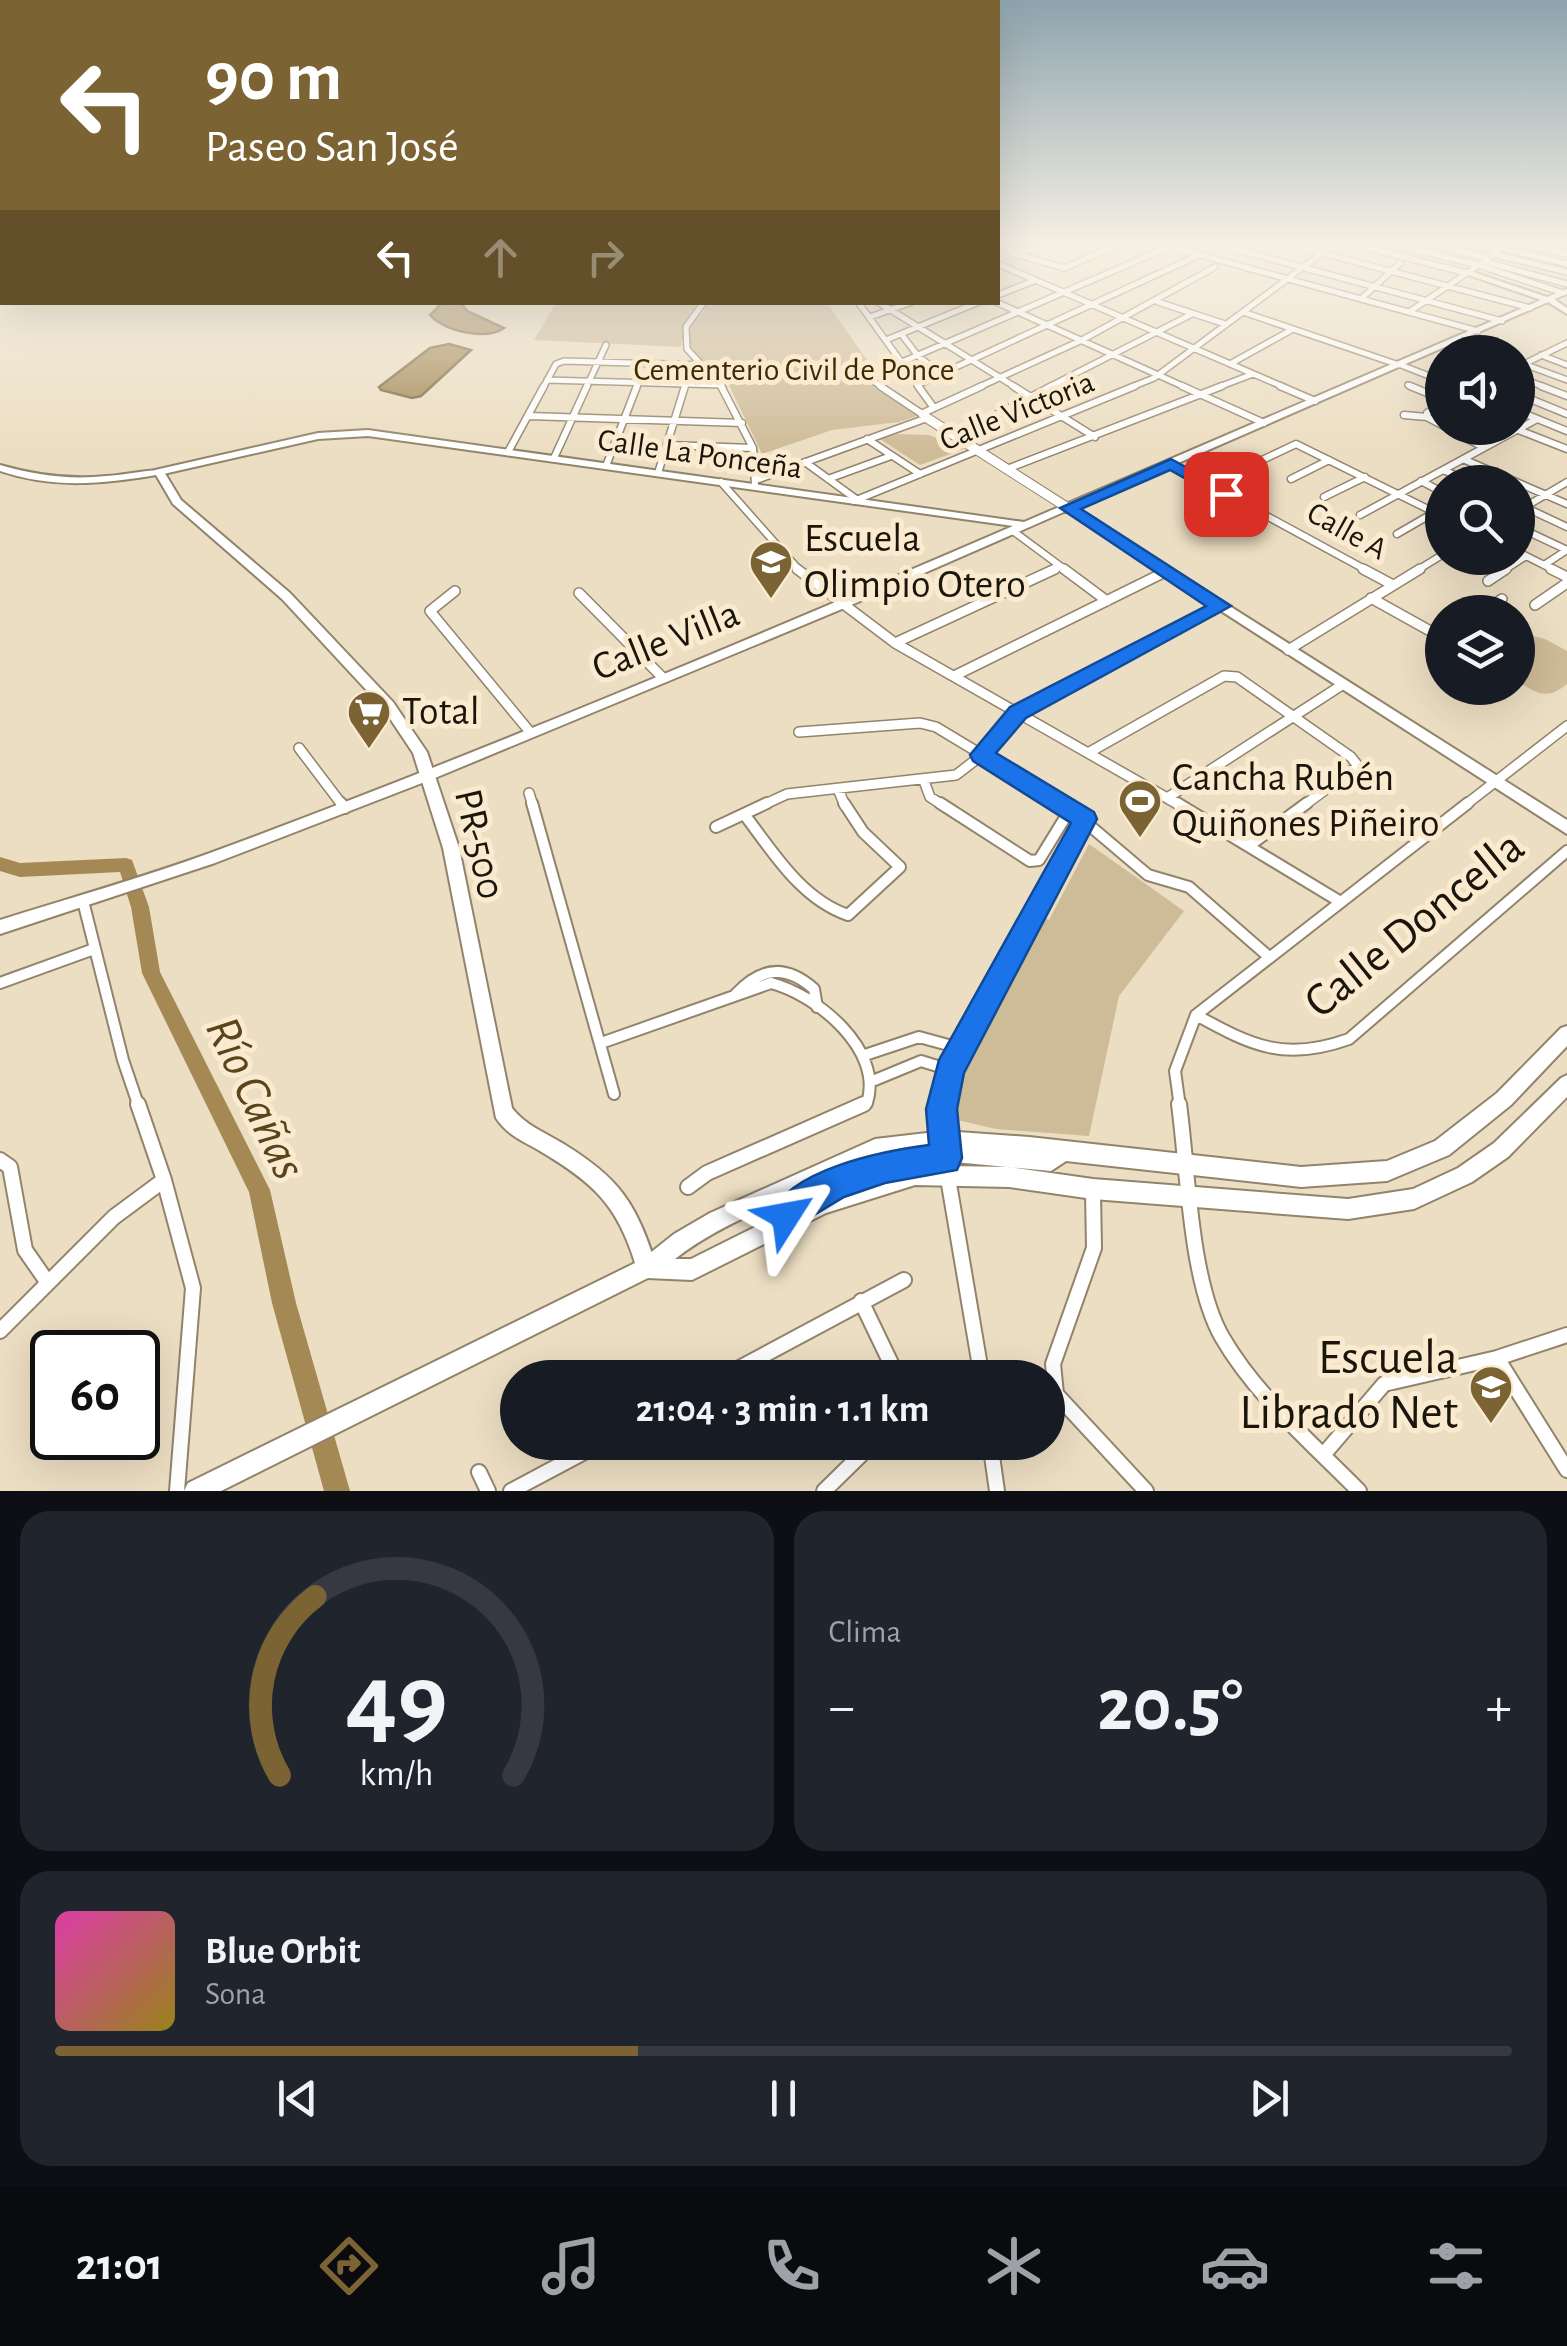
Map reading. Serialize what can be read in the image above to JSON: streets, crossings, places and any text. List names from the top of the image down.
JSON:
{
  "streets": {
    "main road": ["Calle La Ponceña", "Calle Villa", "PR-500"],
    "street": ["Calle Victoria", "Calle A", "Calle Doncella"]
  },
  "crossings": [
    ["Calle Victoria", "Calle La Ponceña"],
    ["Calle La Ponceña", "Calle Villa"],
    ["Calle La Ponceña", "PR-500"],
    ["Calle A", "Calle Villa"],
    ["Calle Villa", "PR-500"]
  ],
  "water": ["Río Cañas"],
  "parks": ["Cementerio Civil de Ponce"],
  "places": {
    "school or university": ["Escuela Olimpio Otero", "Escuela Librado Net"],
    "supermarket": ["Total"],
    "sports": ["Cancha Rubén Quiñones Piñeiro"]
  },
  "page": {
    "turn": ["90 m", "Paseo San José"],
    "limit": "60",
    "trip": "21:04 · 3 min · 1.1 km",
    "tile": "Clima",
    "heat": ["−", "20.5°", "+"],
    "song": ["Blue Orbit", "Sona"],
    "tabs": "21:01",
    "gauge": ["49", "km/h"]
  }
}
